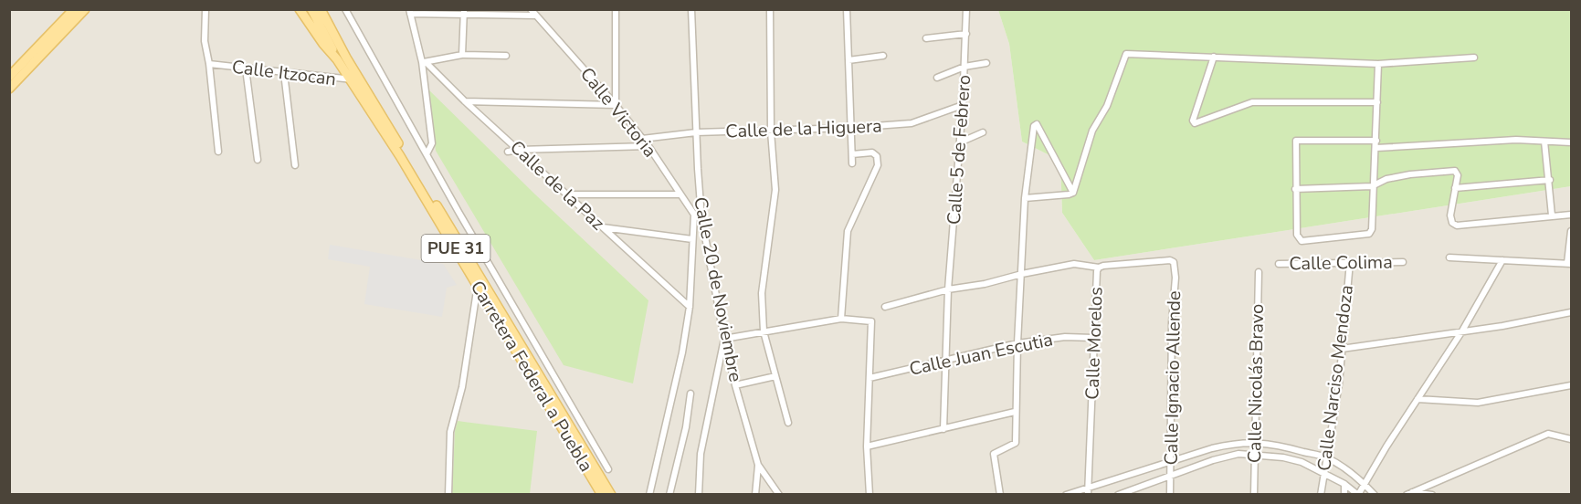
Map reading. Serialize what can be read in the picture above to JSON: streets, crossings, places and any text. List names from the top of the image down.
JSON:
{
  "streets": {
    "main road": ["PUE 31", "Carretera Federal a Puebla"],
    "street": [
      "Calle Itzocan",
      "Calle Victoria",
      "Calle de la Higuera",
      "Calle 5 de Febrero",
      "Calle de la Paz",
      "Calle Colima",
      "Calle 20 de Noviembre",
      "Calle Morelos",
      "Calle Juan Escutia",
      "Calle Ignacio Allende",
      "Calle Narciso Mendoza",
      "Calle Nicolás Bravo"
    ]
  },
  "crossings": [
    ["Calle Itzocan", "Carretera Federal a Puebla"],
    ["Calle Victoria", "Calle de la Higuera"],
    ["Calle de la Higuera", "Calle 5 de Febrero"],
    ["Calle de la Higuera", "Calle 20 de Noviembre"],
    ["Calle 5 de Febrero", "Calle Juan Escutia"],
    ["Calle Colima", "Calle Narciso Mendoza"],
    ["Calle Morelos", "Calle Juan Escutia"],
    ["Calle Morelos", "Calle Ignacio Allende"]
  ]
}
